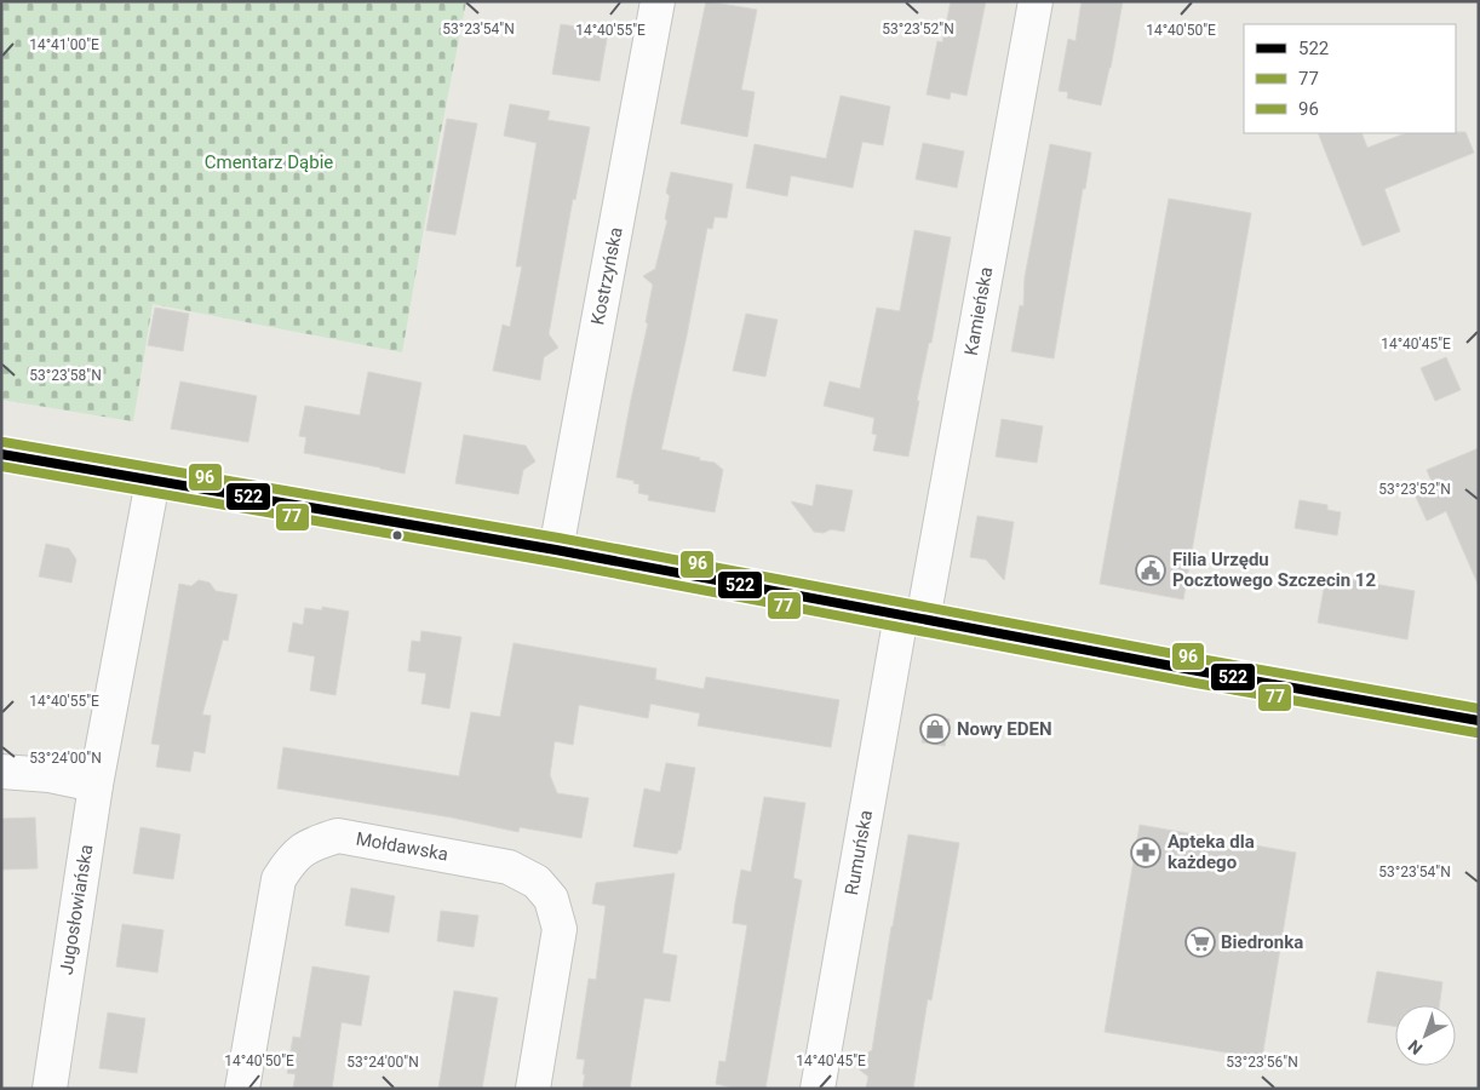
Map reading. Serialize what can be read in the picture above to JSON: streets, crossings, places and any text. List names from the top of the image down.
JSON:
{
  "streets": {
    "street": [
      "Kostrzyńska",
      "Kamieńska",
      "Mołdawska",
      "Rumuńska",
      "Jugosłowiańska"
    ]
  },
  "crossings": [
    ["Kamieńska", "Rumuńska"]
  ],
  "parks": ["Cmentarz Dąbie"],
  "places": {
    "public building": ["Filia Urzędu Pocztowego Szczecin 12"],
    "shop": ["Nowy EDEN"],
    "pharmacy": ["Apteka dla każdego"],
    "supermarket": ["Biedronka"]
  },
  "lines": ["transit line 96", "transit line 522", "transit line 77"],
  "legend": ["522", "77", "96"],
  "north": "bottom left",
  "coordinates": [
    "53°23'54\"N",
    "53°23'52\"N",
    "14°40'55\"E",
    "14°40'50\"E",
    "14°41'00\"E",
    "14°40'45\"E",
    "53°23'58\"N",
    "53°24'00\"N",
    "53°23'56\"N"
  ]
}
